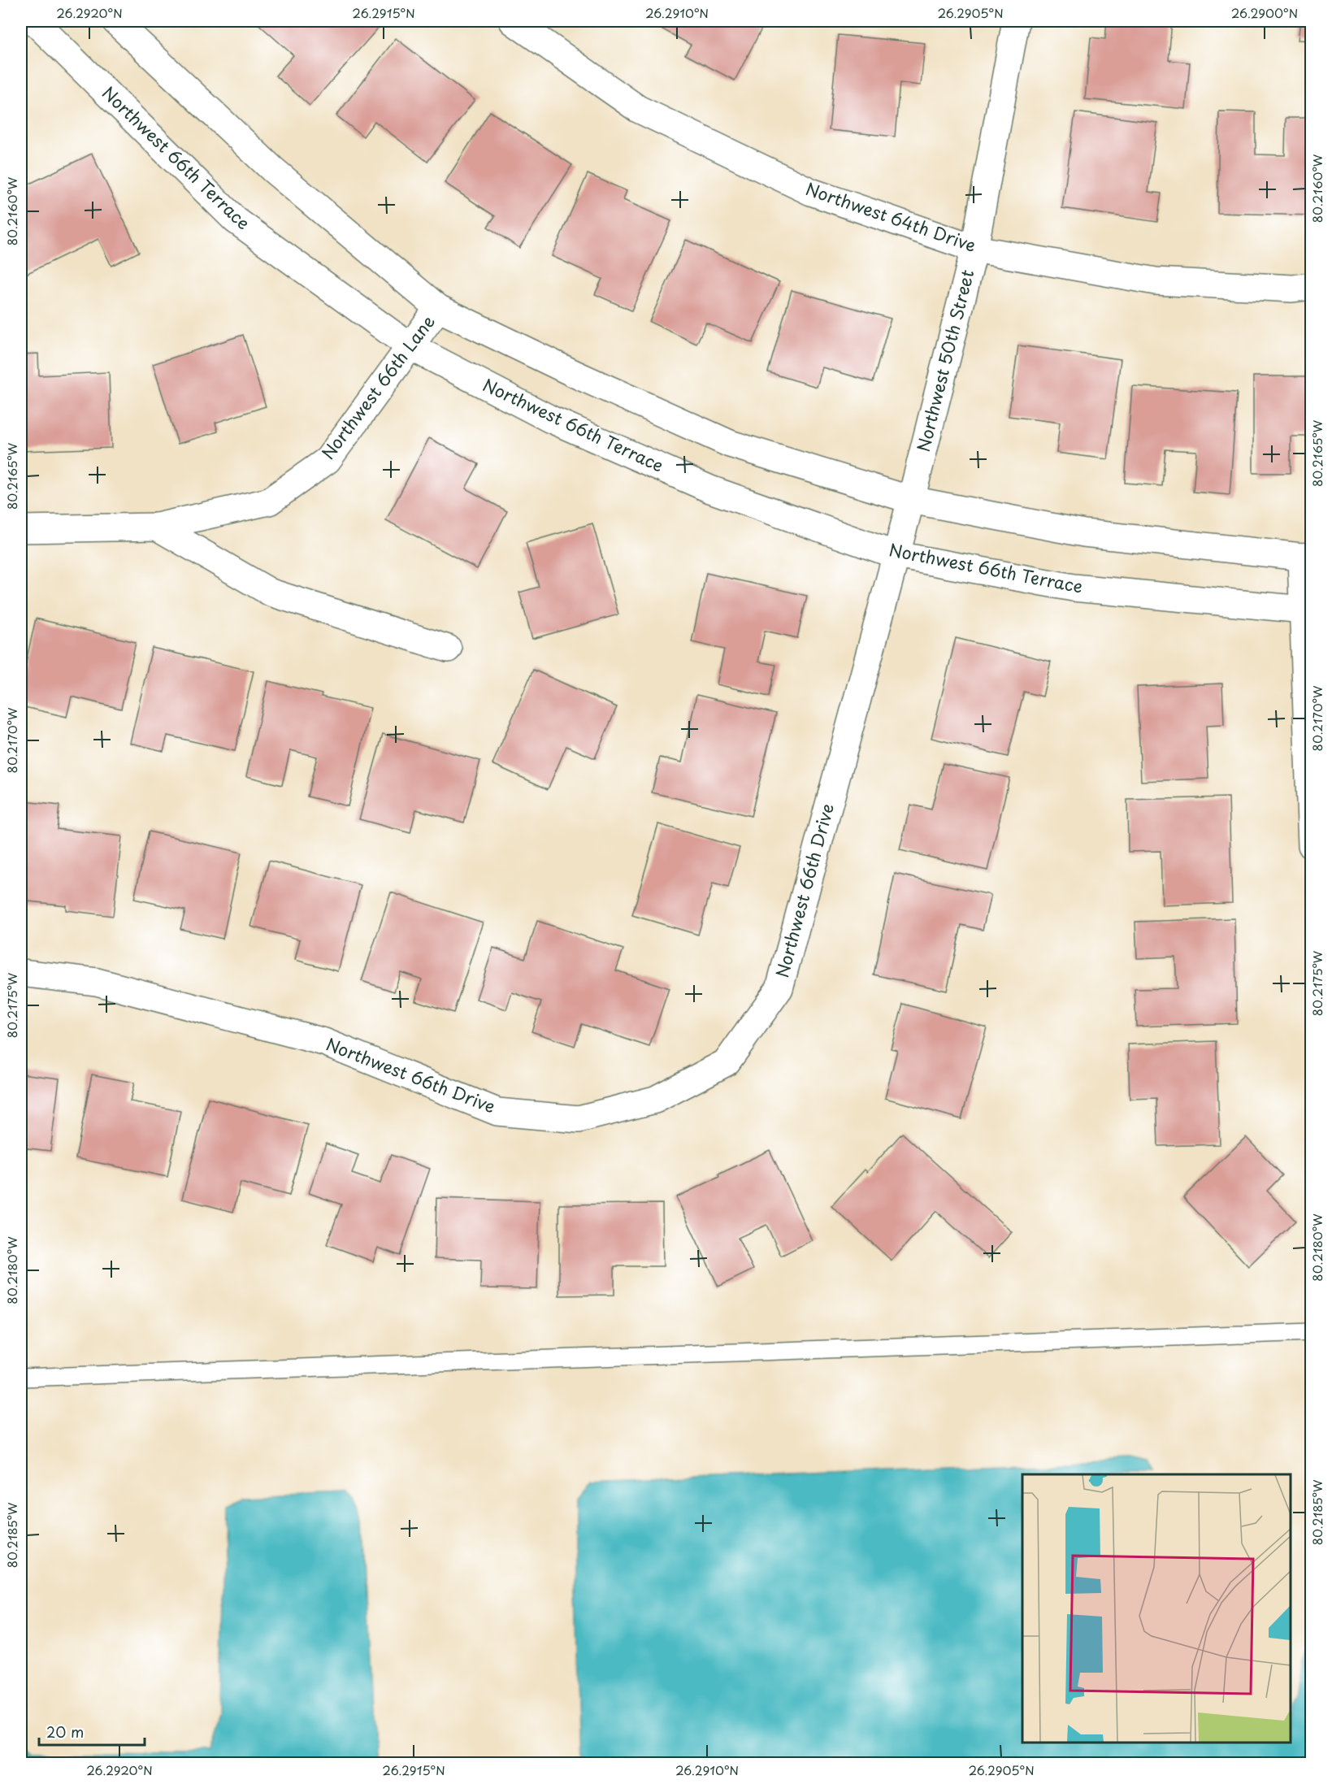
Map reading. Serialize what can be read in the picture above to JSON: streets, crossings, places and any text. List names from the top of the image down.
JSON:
{
  "streets": {
    "street": [
      "Northwest 66th Terrace",
      "Northwest 64th Drive",
      "Northwest 50th Street",
      "Northwest 66th Lane",
      "Northwest 66th Drive"
    ]
  },
  "crossings": [
    ["Northwest 66th Terrace", "Northwest 66th Lane"],
    ["Northwest 66th Terrace", "Northwest 66th Drive"],
    ["Northwest 64th Drive", "Northwest 50th Street"],
    ["Northwest 50th Street", "Northwest 66th Drive"]
  ],
  "scale_bar": "20 m",
  "coordinates": [
    "26.2920°N",
    "26.2915°N",
    "26.2910°N",
    "26.2905°N",
    "26.2900°N",
    "80.2160°W",
    "80.2165°W",
    "80.2170°W",
    "80.2175°W",
    "80.2180°W",
    "80.2185°W"
  ]
}
